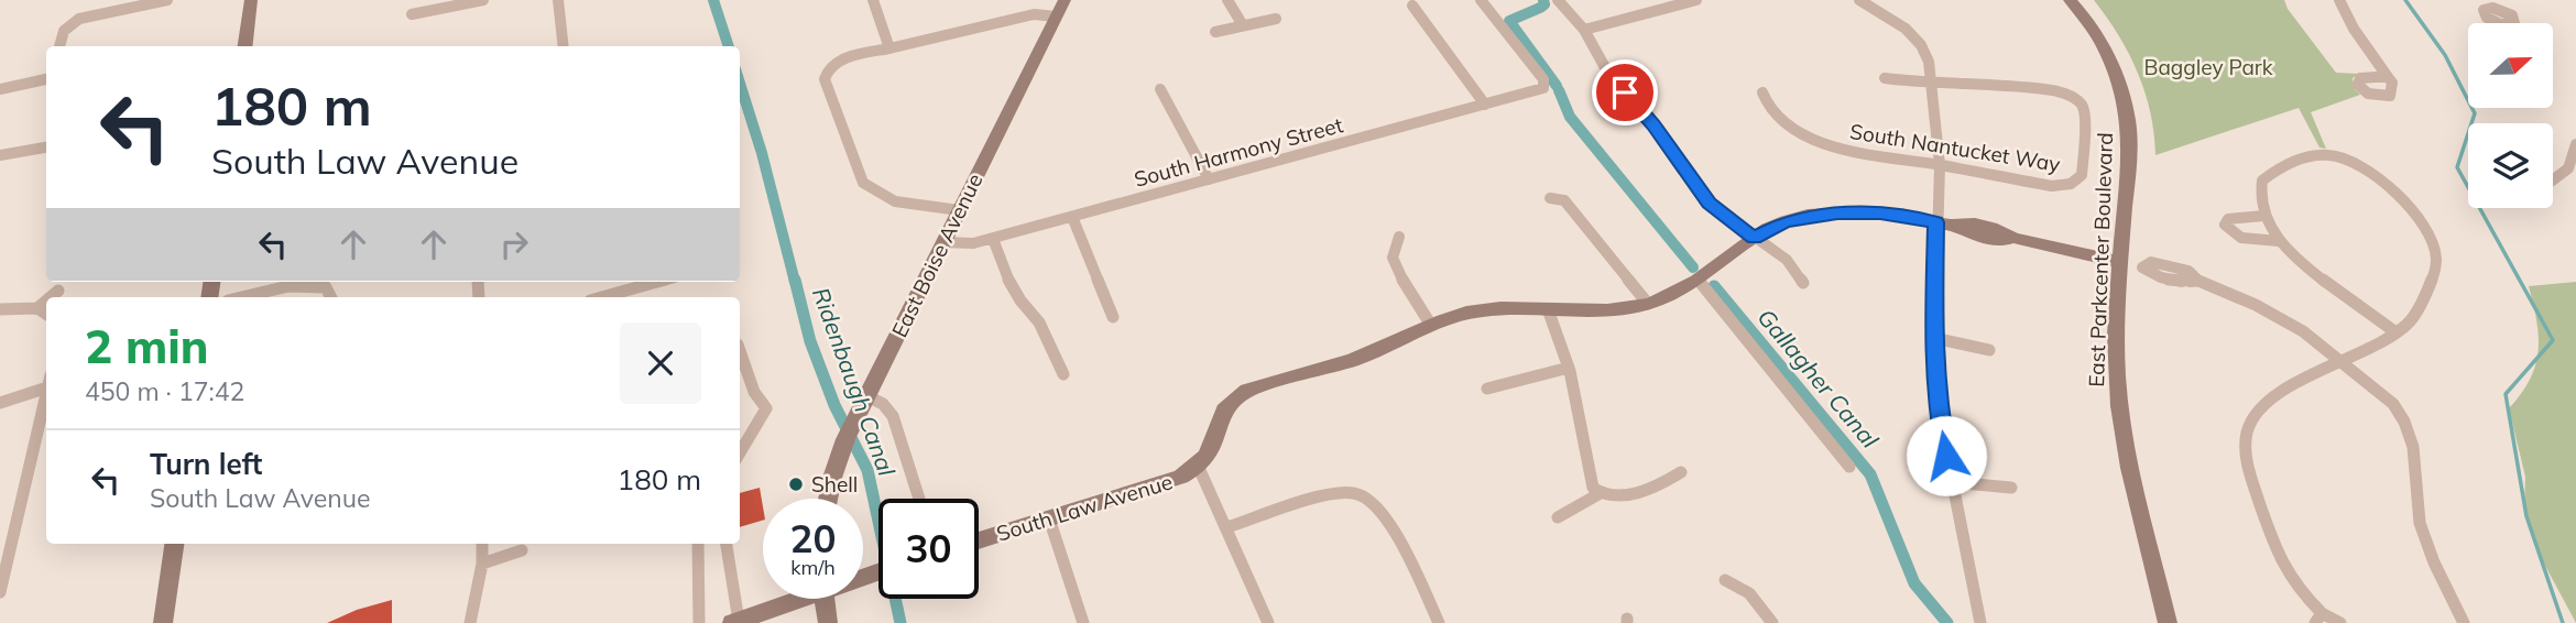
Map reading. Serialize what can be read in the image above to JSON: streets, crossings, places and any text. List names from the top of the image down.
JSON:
{
  "streets": {
    "street": [
      "South Nantucket Way",
      "South Harmony Street",
      "East Boise Avenue",
      "East Parkcenter Boulevard",
      "South Law Avenue"
    ]
  },
  "crossings": [
    ["South Harmony Street", "East Boise Avenue"],
    ["East Parkcenter Boulevard", "South Law Avenue"]
  ],
  "water": ["Gallagher Canal", "Ridenbaugh Canal"],
  "parks": ["Baggley Park"],
  "places": ["Shell"],
  "north": "right",
  "page": {
    "turn": ["180 m", "South Law Avenue"],
    "heading": ["2 min", "450 m · 17:42"],
    "list": [
      {
        "name": "Turn left",
        "note": "South Law Avenue",
        "value": "180 m"
      }
    ],
    "speed": "20 km/h",
    "limit": "30"
  }
}
